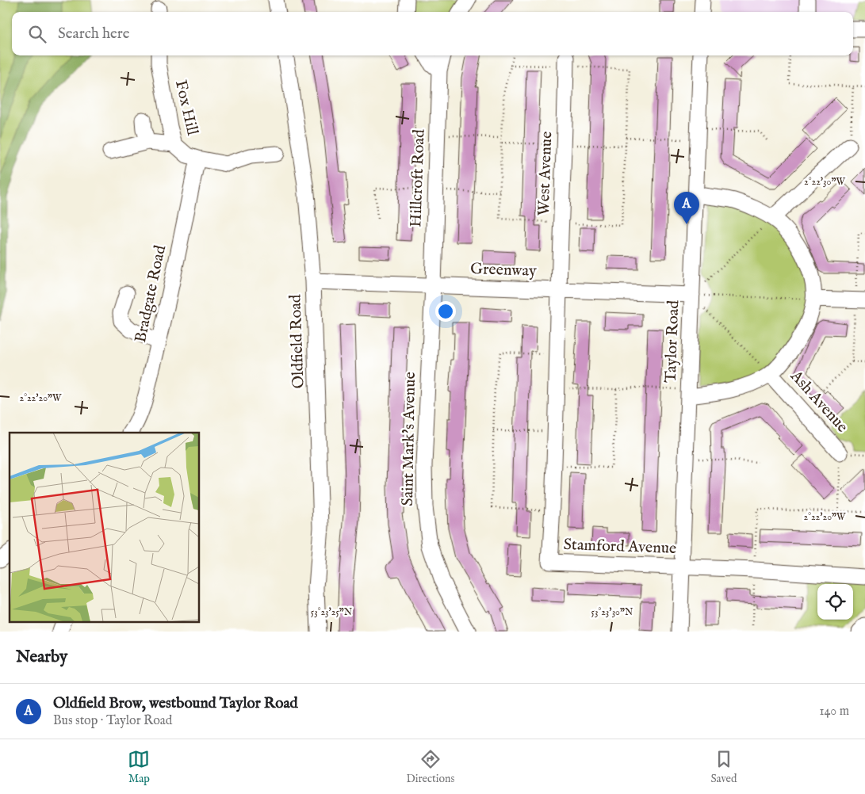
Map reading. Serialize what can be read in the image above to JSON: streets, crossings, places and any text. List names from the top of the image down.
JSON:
{
  "streets": {
    "street": [
      "Fox Hill",
      "West Avenue",
      "Hillcroft Road",
      "Greenway",
      "Bradgate Road",
      "Oldfield Road",
      "Taylor Road",
      "Ash Avenue",
      "Saint Mark's Avenue",
      "Stamford Avenue"
    ]
  },
  "crossings": [
    ["Fox Hill", "Bradgate Road"],
    ["West Avenue", "Greenway"],
    ["West Avenue", "Stamford Avenue"],
    ["Hillcroft Road", "Greenway"],
    ["Hillcroft Road", "Saint Mark's Avenue"],
    ["Greenway", "Oldfield Road"],
    ["Greenway", "Taylor Road"],
    ["Greenway", "Saint Mark's Avenue"],
    ["Greenway", "Stamford Avenue"],
    ["Taylor Road", "Stamford Avenue"]
  ],
  "page": {
    "search": "Search here",
    "pins": "A",
    "heading": "Nearby",
    "list": [
      {
        "mark": "A",
        "name": "Oldfield Brow, westbound Taylor Road",
        "note": "Bus stop · Taylor Road",
        "value": "140 m"
      }
    ],
    "nav": ["Map", "Directions", "Saved"]
  },
  "coordinates": [
    "2°22'30\"W",
    "2°22'20\"W",
    "53°23'25\"N",
    "53°23'30\"N"
  ]
}
